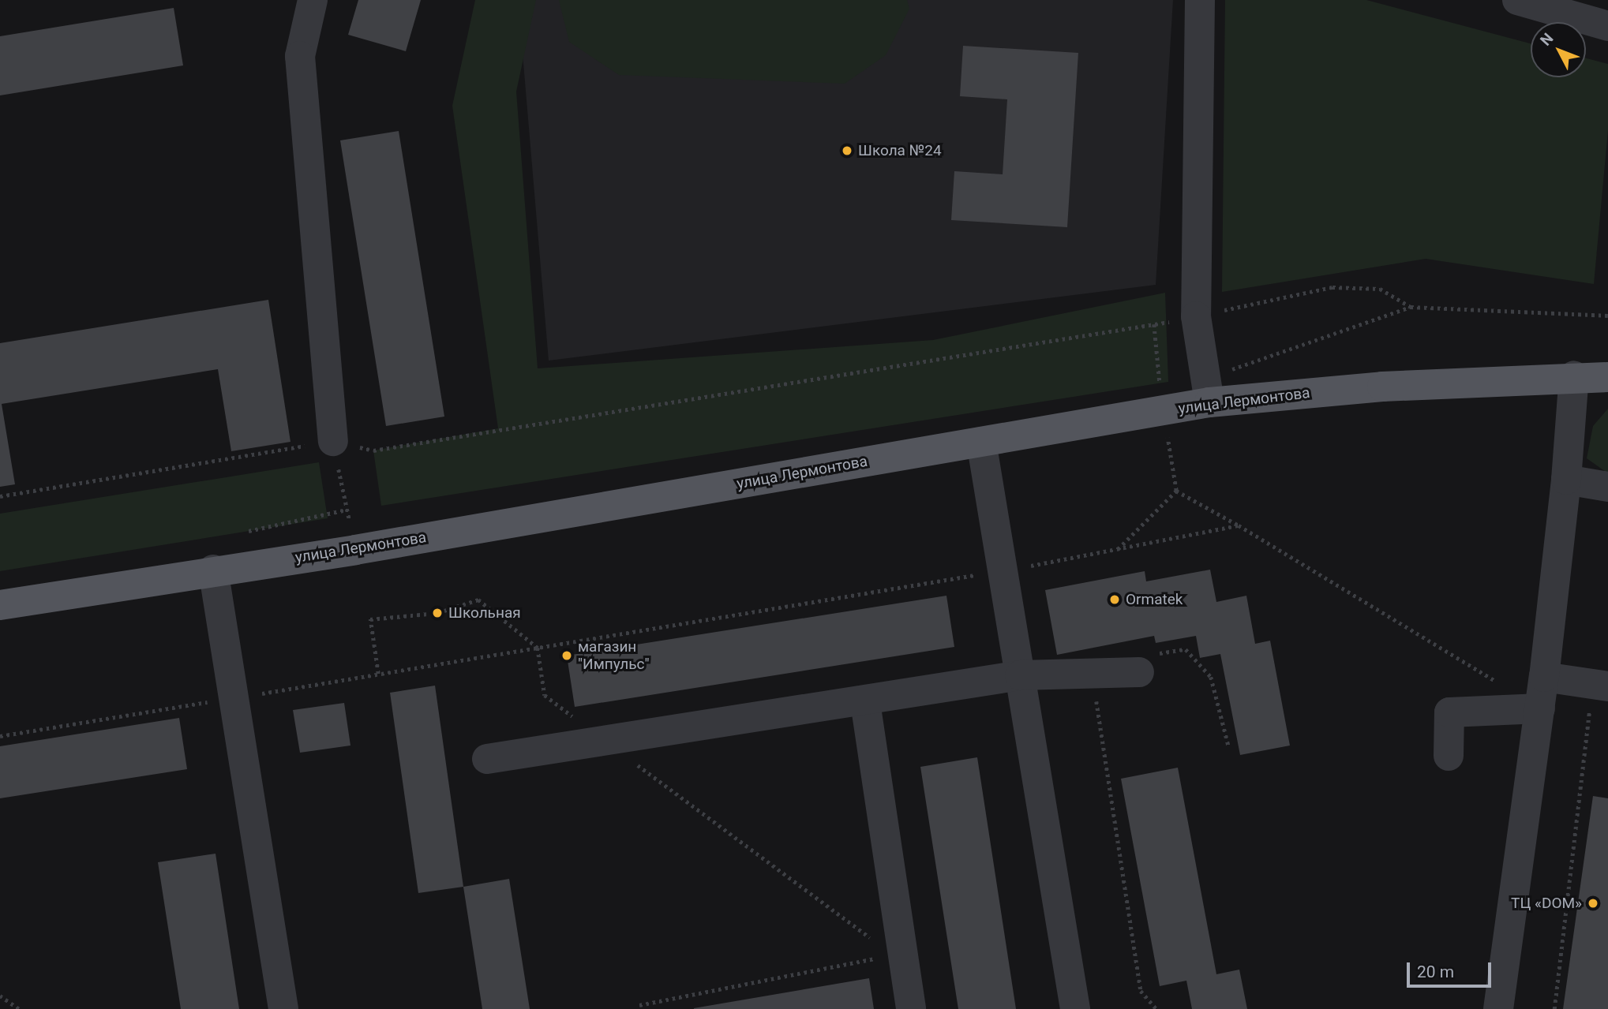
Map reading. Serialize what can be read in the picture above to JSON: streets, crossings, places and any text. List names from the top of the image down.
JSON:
{
  "streets": {
    "main road": ["улица Лермонтова"]
  },
  "places": [
    "Школа №24",
    "Ormatek",
    "Школьная",
    "магазин \"Импульс\"",
    "ТЦ «DOM»"
  ],
  "scale_bar": "20 m",
  "north": "top left"
}
